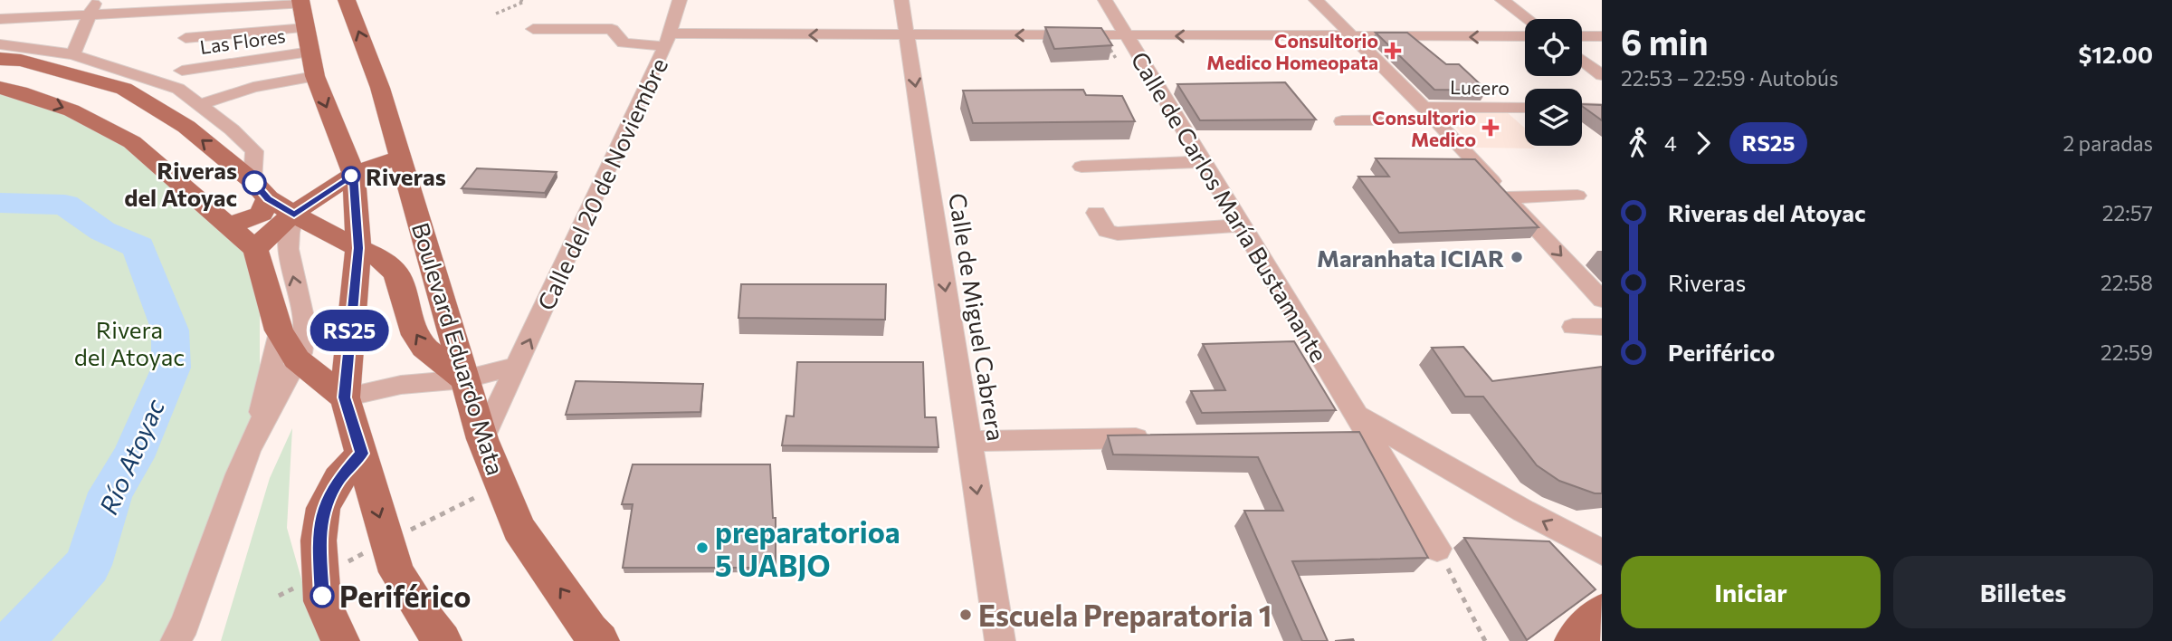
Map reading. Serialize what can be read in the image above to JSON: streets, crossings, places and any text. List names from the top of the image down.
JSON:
{
  "streets": {
    "main road": ["Boulevard Eduardo Mata"],
    "street": [
      "Las Flores",
      "Lucero",
      "Calle del 20 de Noviembre",
      "Calle de Carlos María Bustamante",
      "Calle de Miguel Cabrera"
    ]
  },
  "crossings": [
    ["Calle del 20 de Noviembre", "Boulevard Eduardo Mata"]
  ],
  "one_way": ["Calle del 20 de Noviembre", "Calle de Miguel Cabrera"],
  "water": ["Río Atoyac"],
  "parks": ["Rivera del Atoyac"],
  "places": {
    "health": ["Consultorio Medico Homeopata", "Consultorio Medico"],
    "other": [
      "Riveras",
      "Riveras del Atoyac",
      "Maranhata ICIAR",
      "preparatorioa 5 UABJO",
      "Periférico",
      "Escuela Preparatoria 1"
    ]
  },
  "lines": ["bus line RS25"],
  "page": {
    "on_map": "RS25",
    "heading": ["6 min", "22:53 – 22:59 · Autobús", "$12.00"],
    "legs": ["4", "RS25", "2 paradas"],
    "list": [
      {
        "name": "Riveras del Atoyac",
        "value": "22:57"
      },
      {
        "name": "Riveras",
        "value": "22:58"
      },
      {
        "name": "Periférico",
        "value": "22:59"
      }
    ],
    "buttons": ["Iniciar", "Billetes"]
  }
}
